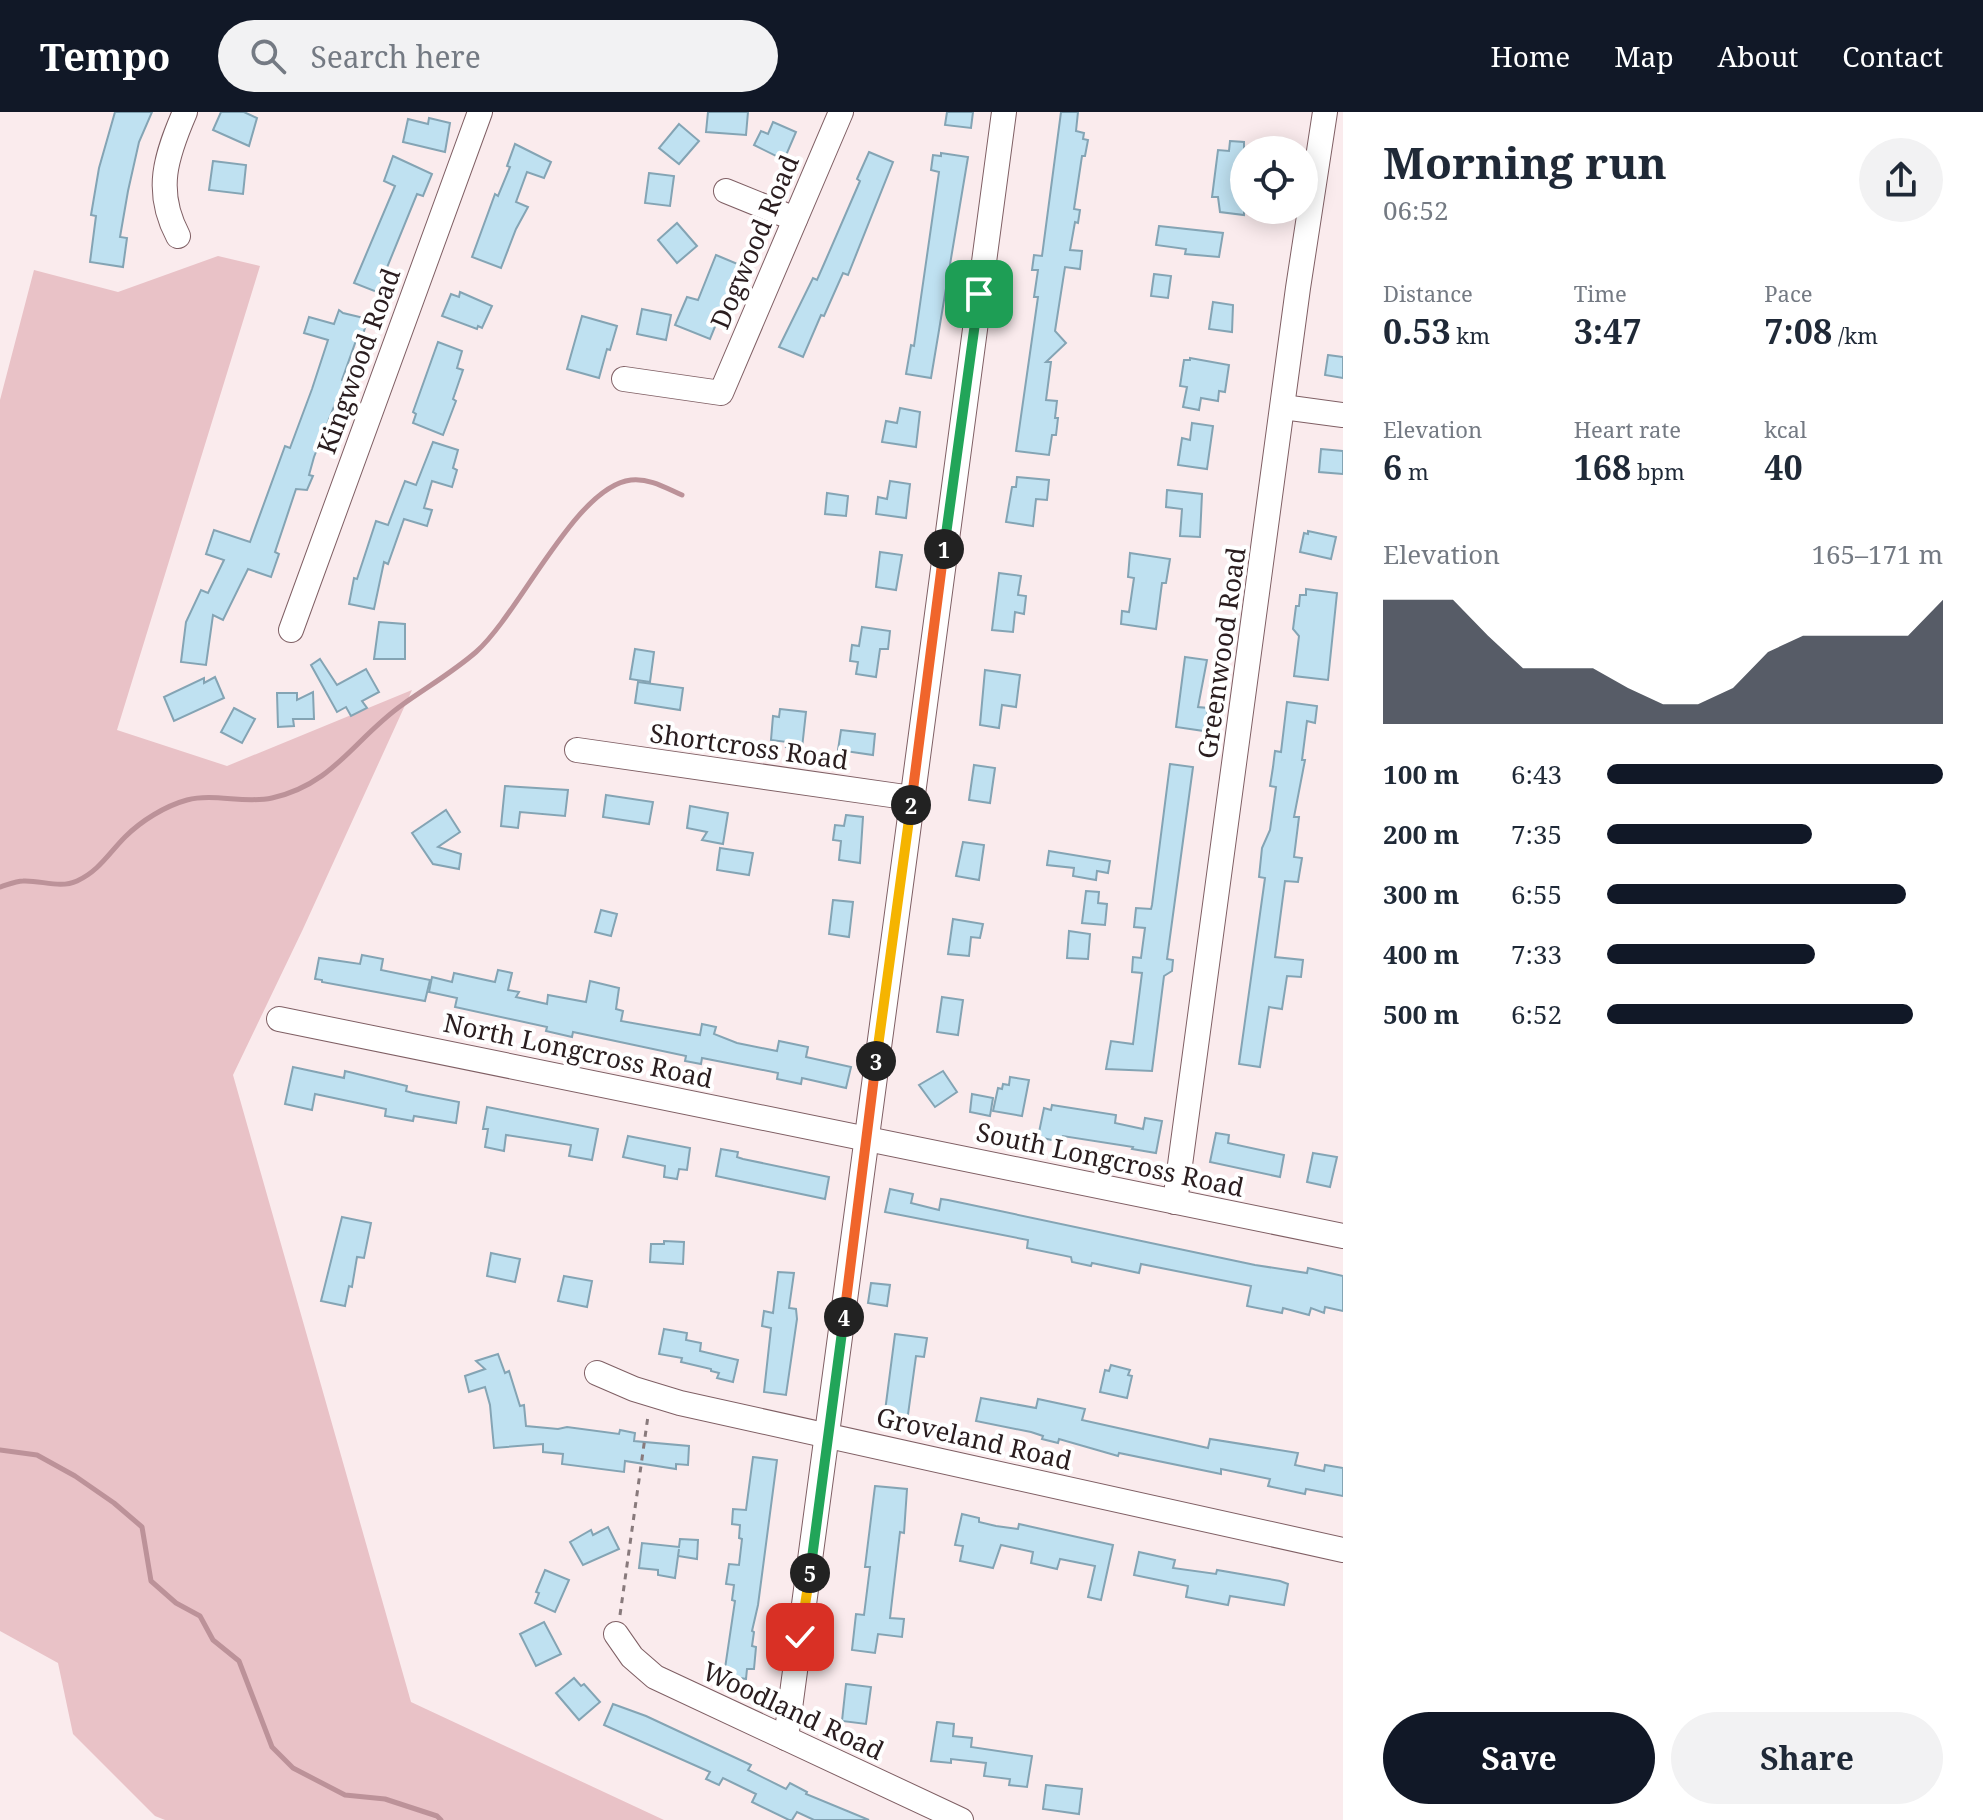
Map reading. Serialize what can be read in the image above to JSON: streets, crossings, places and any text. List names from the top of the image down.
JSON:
{
  "streets": {
    "street": [
      "Dogwood Road",
      "Kingwood Road",
      "Greenwood Road",
      "Shortcross Road",
      "North Longcross Road",
      "South Longcross Road",
      "Groveland Road",
      "Woodland Road"
    ]
  },
  "crossings": [
    ["Greenwood Road", "South Longcross Road"],
    ["North Longcross Road", "South Longcross Road"]
  ],
  "page": {
    "header": "Tempo",
    "search": "Search here",
    "nav": [
      "Home",
      "Map",
      "About",
      "Contact"
    ],
    "heading": ["Morning run", "06:52"],
    "stats": [
      ["Distance", "0.53 km"],
      ["Time", "3:47"],
      ["Pace", "7:08 /km"],
      ["Elevation", "6 m"],
      ["Heart rate", "168 bpm"],
      ["kcal", "40"]
    ],
    "chart": ["Elevation", "165–171 m"],
    "pins": [
      "1",
      "2",
      "3",
      "4",
      "5"
    ],
    "list": [
      {
        "name": "100 m",
        "note": "6:43"
      },
      {
        "name": "200 m",
        "note": "7:35"
      },
      {
        "name": "300 m",
        "note": "6:55"
      },
      {
        "name": "400 m",
        "note": "7:33"
      },
      {
        "name": "500 m",
        "note": "6:52"
      }
    ],
    "buttons": ["Save", "Share"]
  }
}
